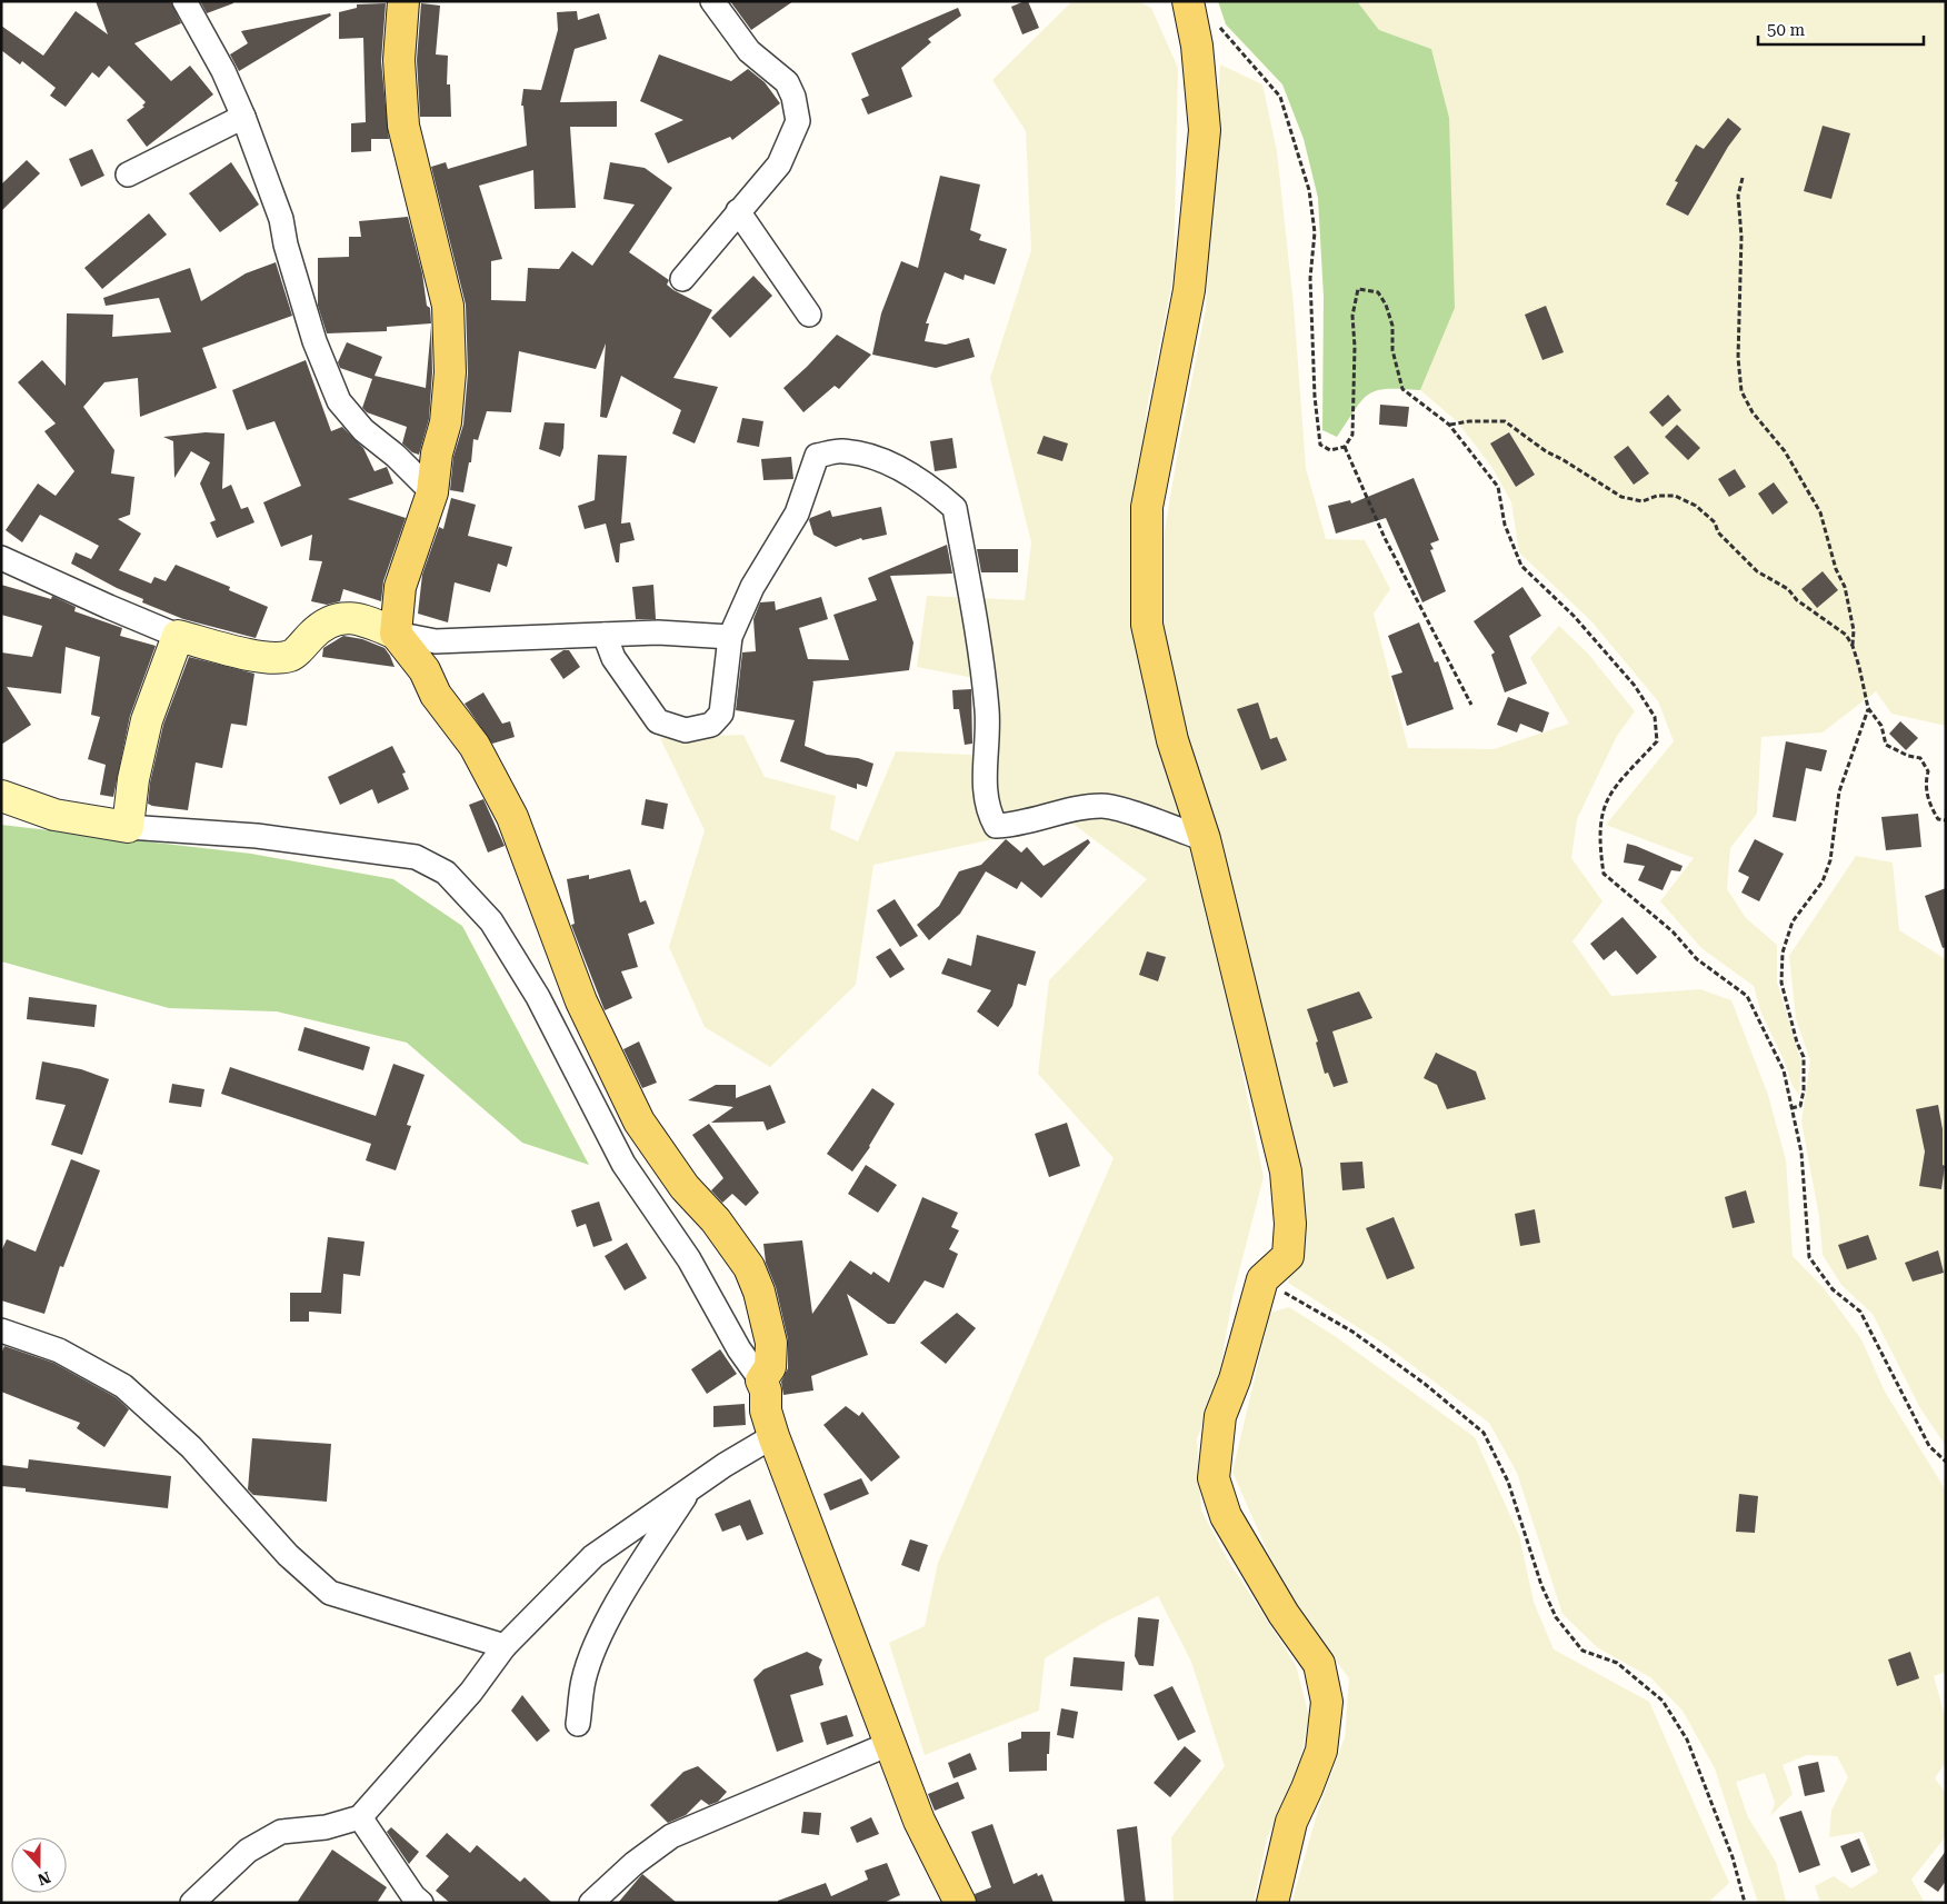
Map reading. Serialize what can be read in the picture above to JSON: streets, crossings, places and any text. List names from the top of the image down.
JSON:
{
  "scale_bar": "50 m",
  "north": "bottom"
}
